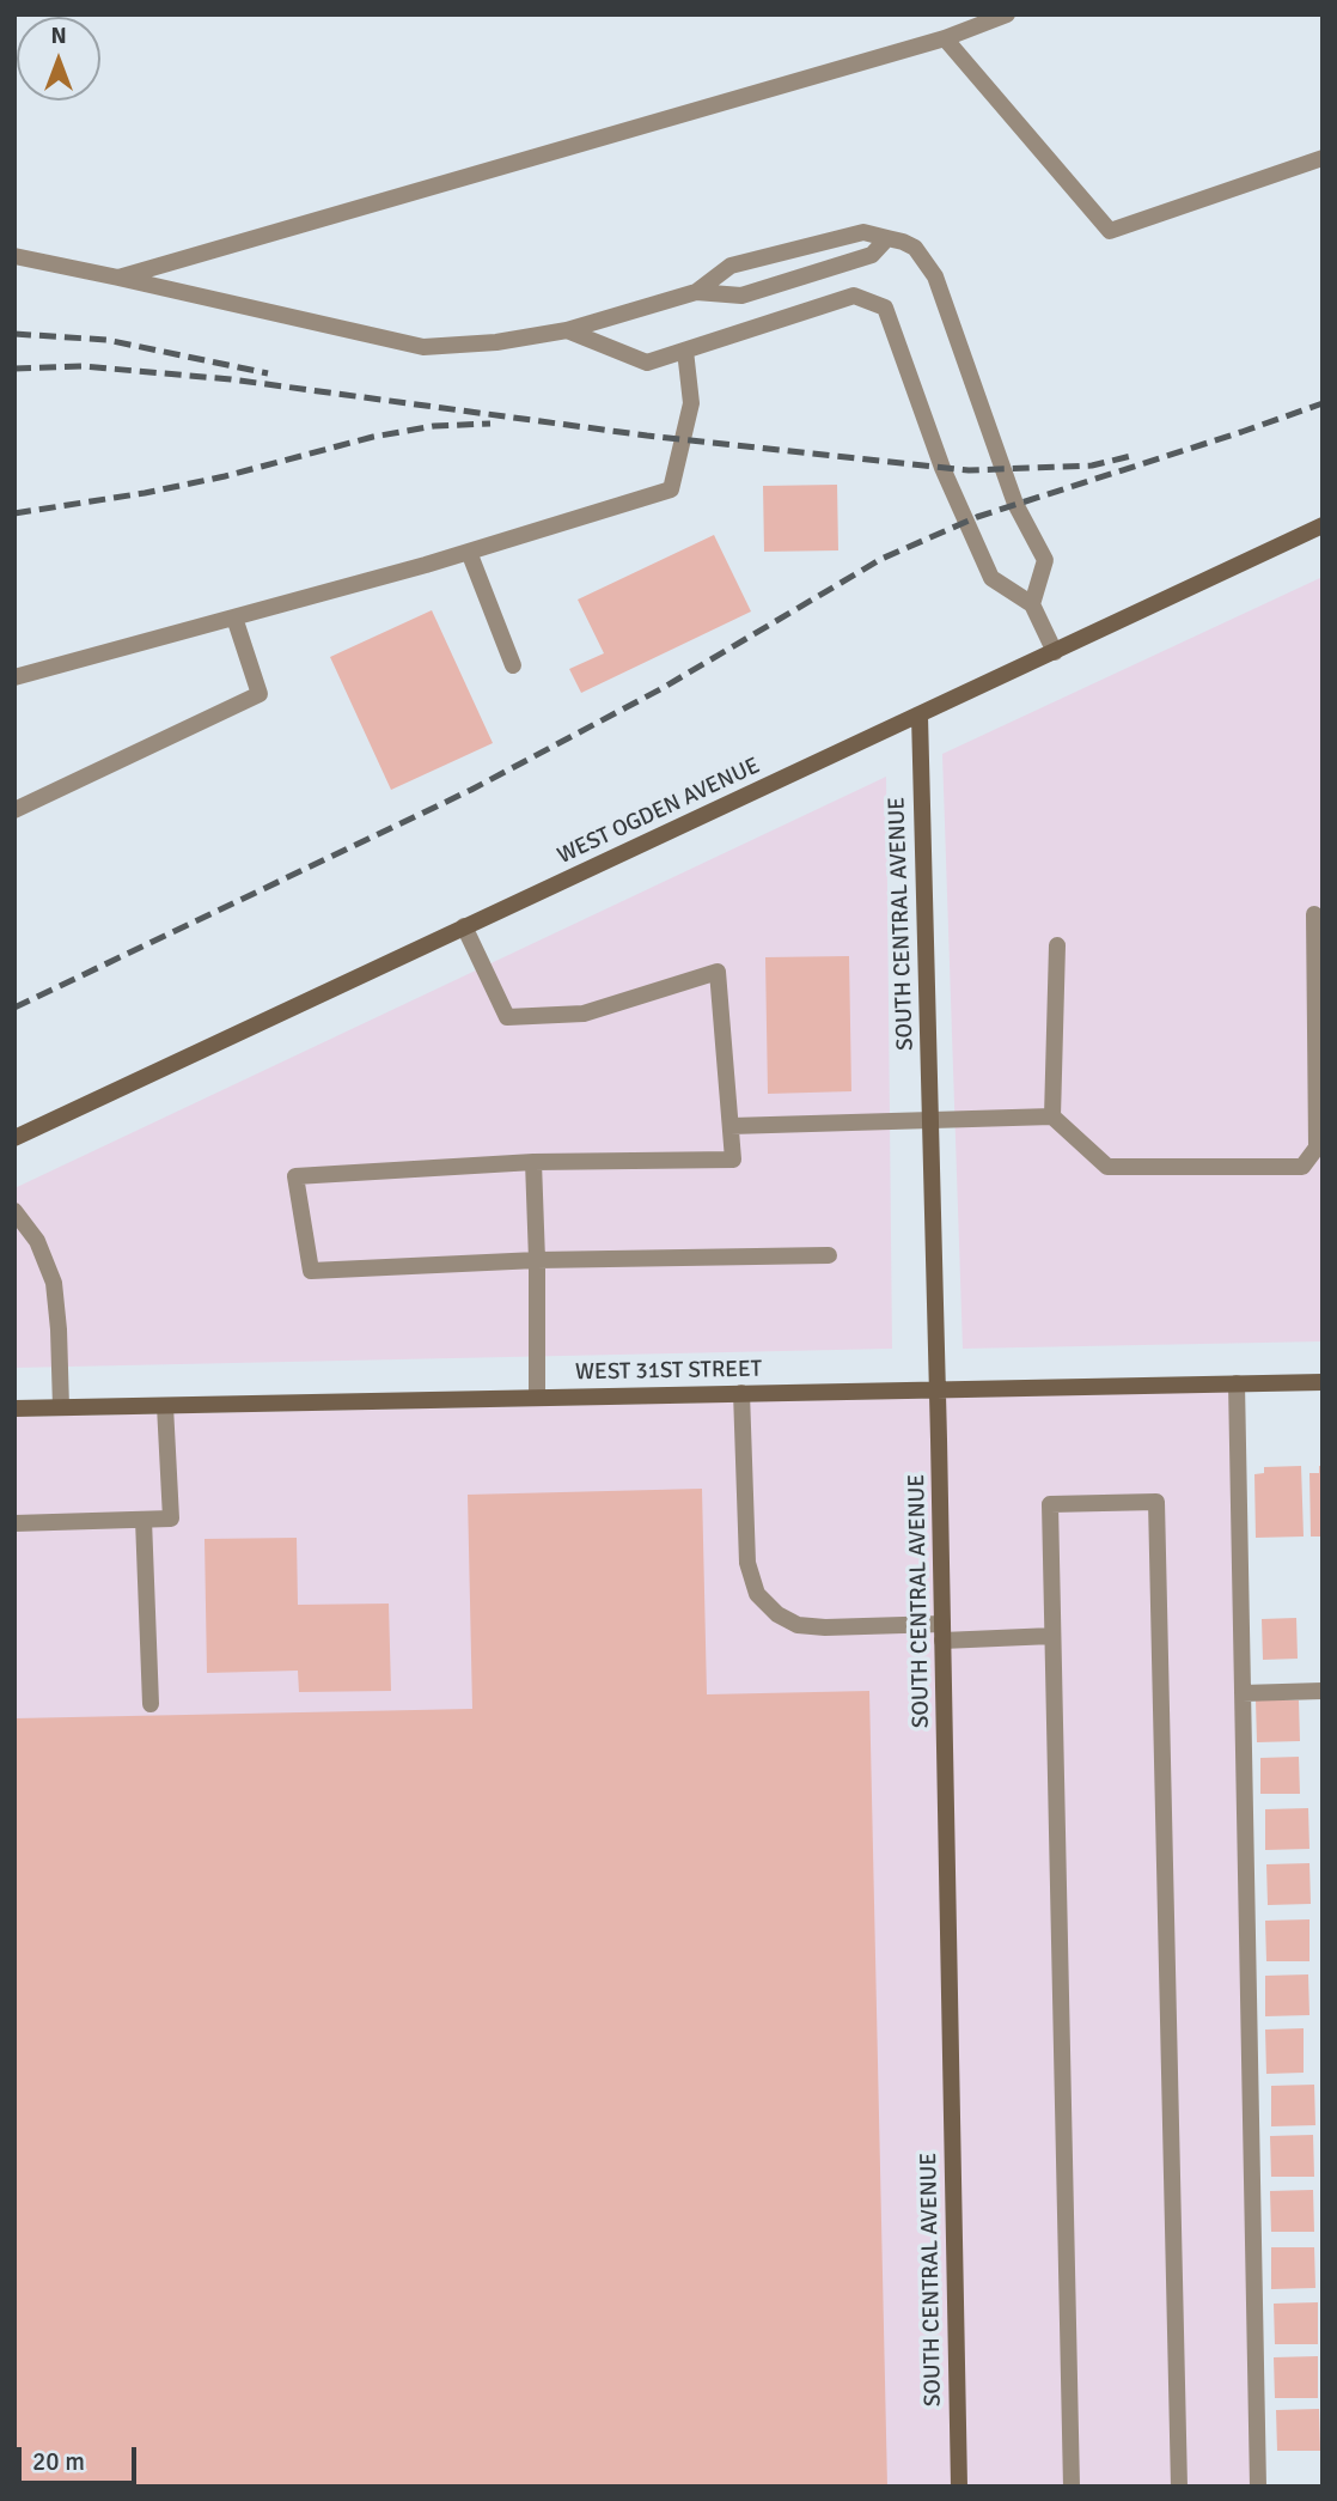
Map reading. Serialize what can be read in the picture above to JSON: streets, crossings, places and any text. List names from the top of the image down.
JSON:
{
  "streets": {
    "main road": ["WEST OGDEN AVENUE", "SOUTH CENTRAL AVENUE", "WEST 31ST STREET"]
  },
  "crossings": [
    ["WEST OGDEN AVENUE", "SOUTH CENTRAL AVENUE"],
    ["SOUTH CENTRAL AVENUE", "WEST 31ST STREET"]
  ],
  "scale_bar": "20 m",
  "north": "top"
}
